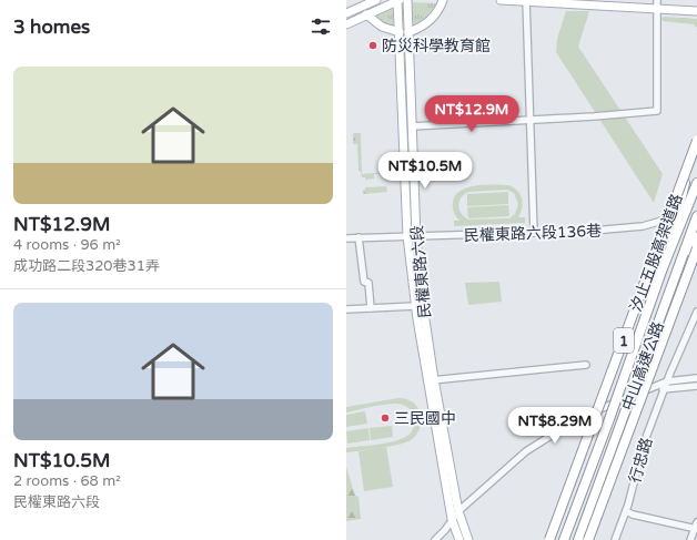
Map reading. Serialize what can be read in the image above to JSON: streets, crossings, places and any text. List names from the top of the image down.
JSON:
{
  "streets": {
    "highway": ["汐止五股高架道路", "1", "中山高速公路"],
    "main road": ["民權東路六段"],
    "street": ["民權東路六段136巷", "行忠路"]
  },
  "crossings": [
    ["民權東路六段136巷", "民權東路六段"]
  ],
  "places": ["防災科學教育館", "三民國中"],
  "page": {
    "heading": "3 homes",
    "list": [
      {
        "name": "NT$12.9M",
        "note": "4 rooms · 96 m² · 成功路二段320巷31弄"
      },
      {
        "name": "NT$10.5M",
        "note": "2 rooms · 68 m² · 民權東路六段"
      }
    ],
    "price": ["NT$12.9M", "NT$10.5M", "NT$8.29M"]
  }
}
